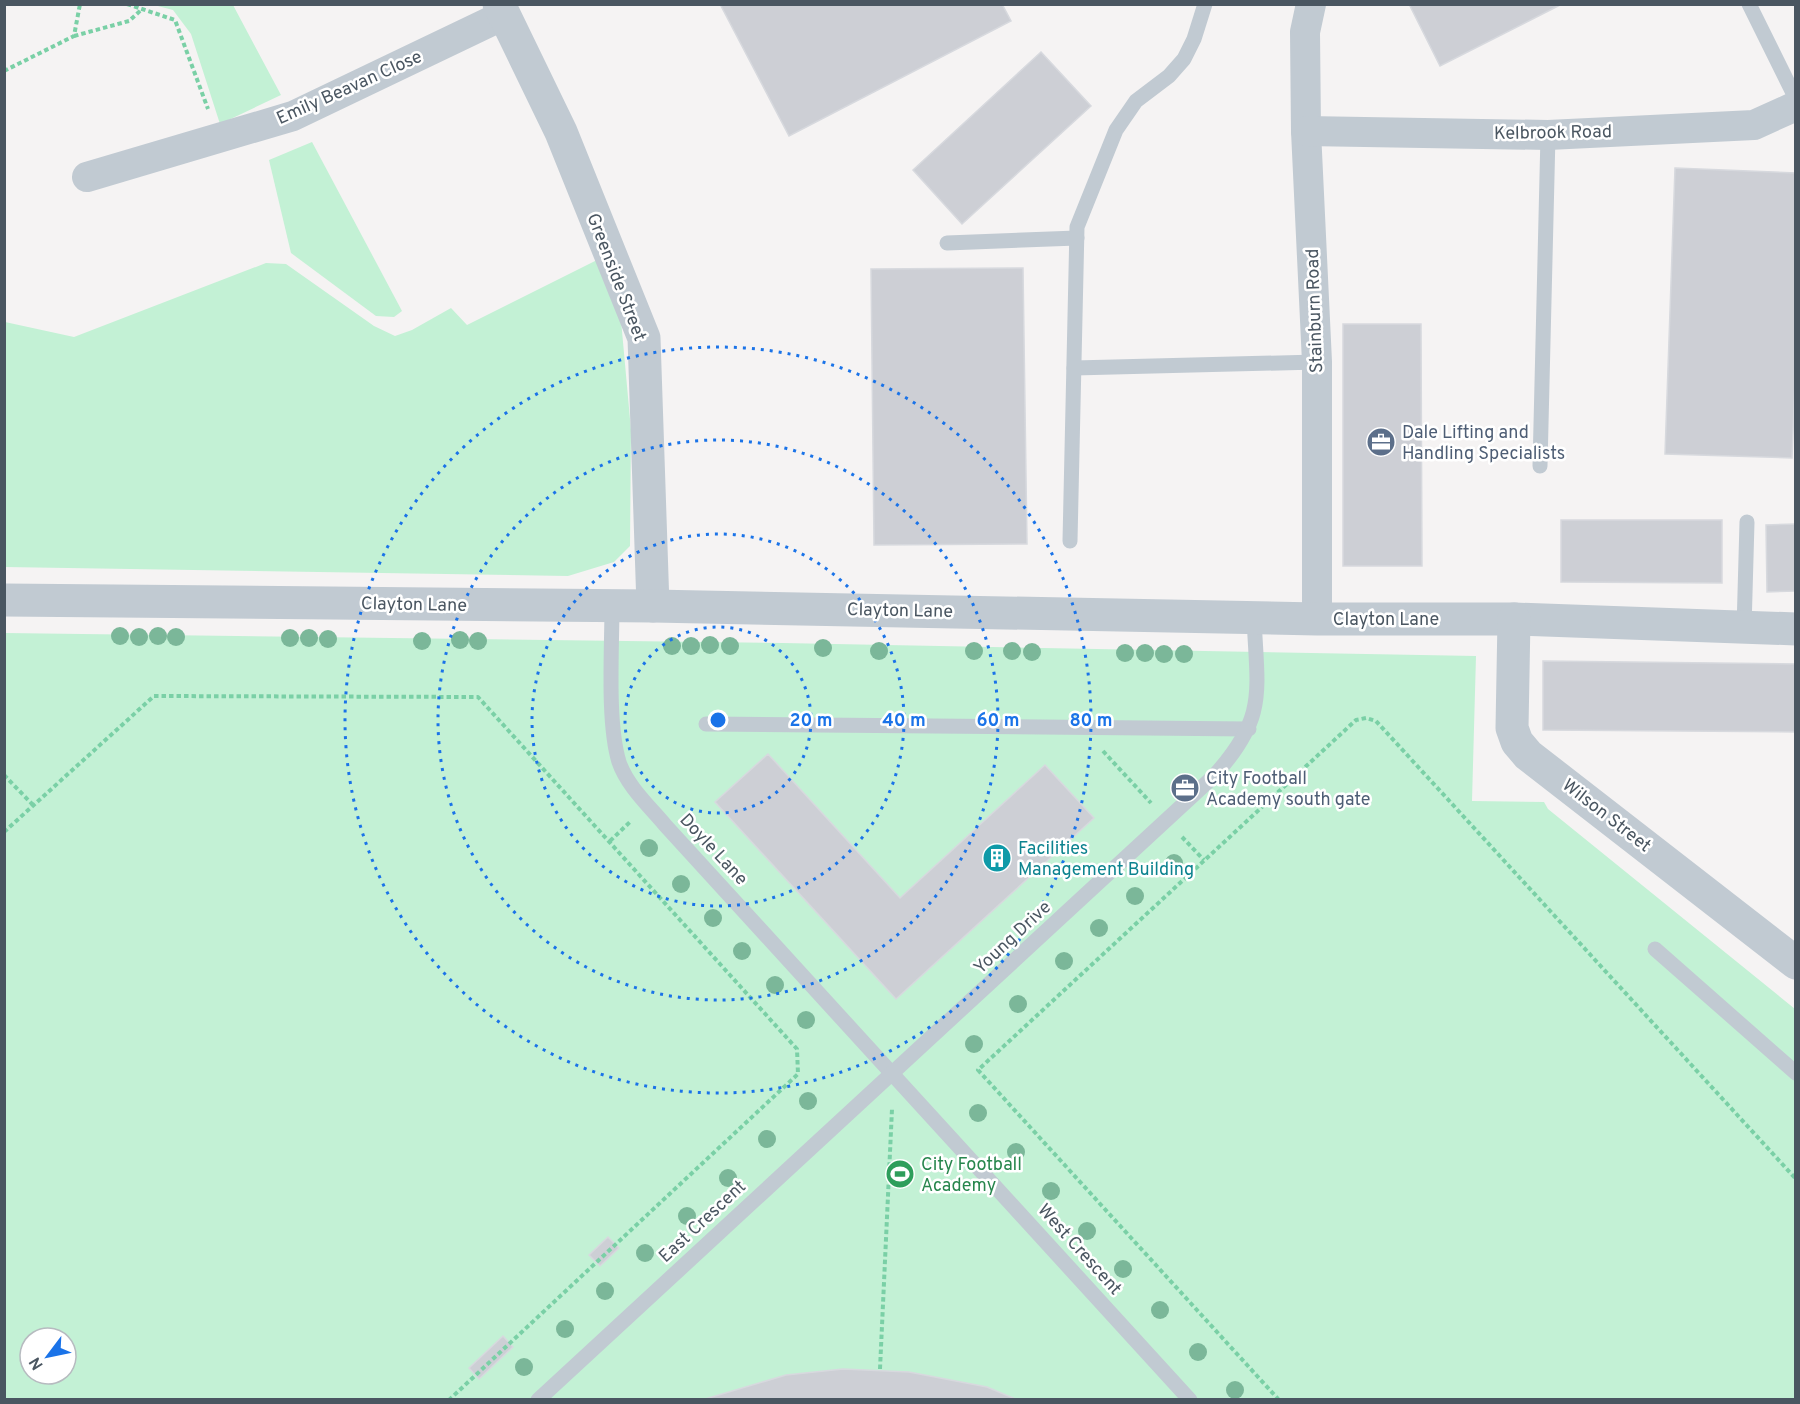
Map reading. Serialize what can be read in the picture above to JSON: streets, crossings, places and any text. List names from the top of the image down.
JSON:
{
  "streets": {
    "street": [
      "Emily Beavan Close",
      "Kelbrook Road",
      "Greenside Street",
      "Stainburn Road",
      "Clayton Lane",
      "Wilson Street"
    ],
    "lane": [
      "Doyle Lane",
      "Young Drive",
      "East Crescent",
      "West Crescent"
    ]
  },
  "crossings": [
    ["Emily Beavan Close", "Greenside Street"],
    ["Kelbrook Road", "Stainburn Road"],
    ["Greenside Street", "Clayton Lane"],
    ["Stainburn Road", "Clayton Lane"],
    ["Clayton Lane", "Wilson Street"],
    ["Clayton Lane", "Doyle Lane"],
    ["Clayton Lane", "Young Drive"],
    ["Doyle Lane", "Young Drive"],
    ["Doyle Lane", "East Crescent"],
    ["Doyle Lane", "West Crescent"],
    ["Young Drive", "East Crescent"],
    ["Young Drive", "West Crescent"],
    ["East Crescent", "West Crescent"]
  ],
  "places": {
    "office": ["Dale Lifting and Handling Specialists", "City Football Academy south gate"],
    "building": ["Facilities Management Building"],
    "sports": ["City Football Academy"]
  },
  "north": "bottom left",
  "rings": [
    "20 m",
    "40 m",
    "60 m",
    "80 m"
  ]
}
